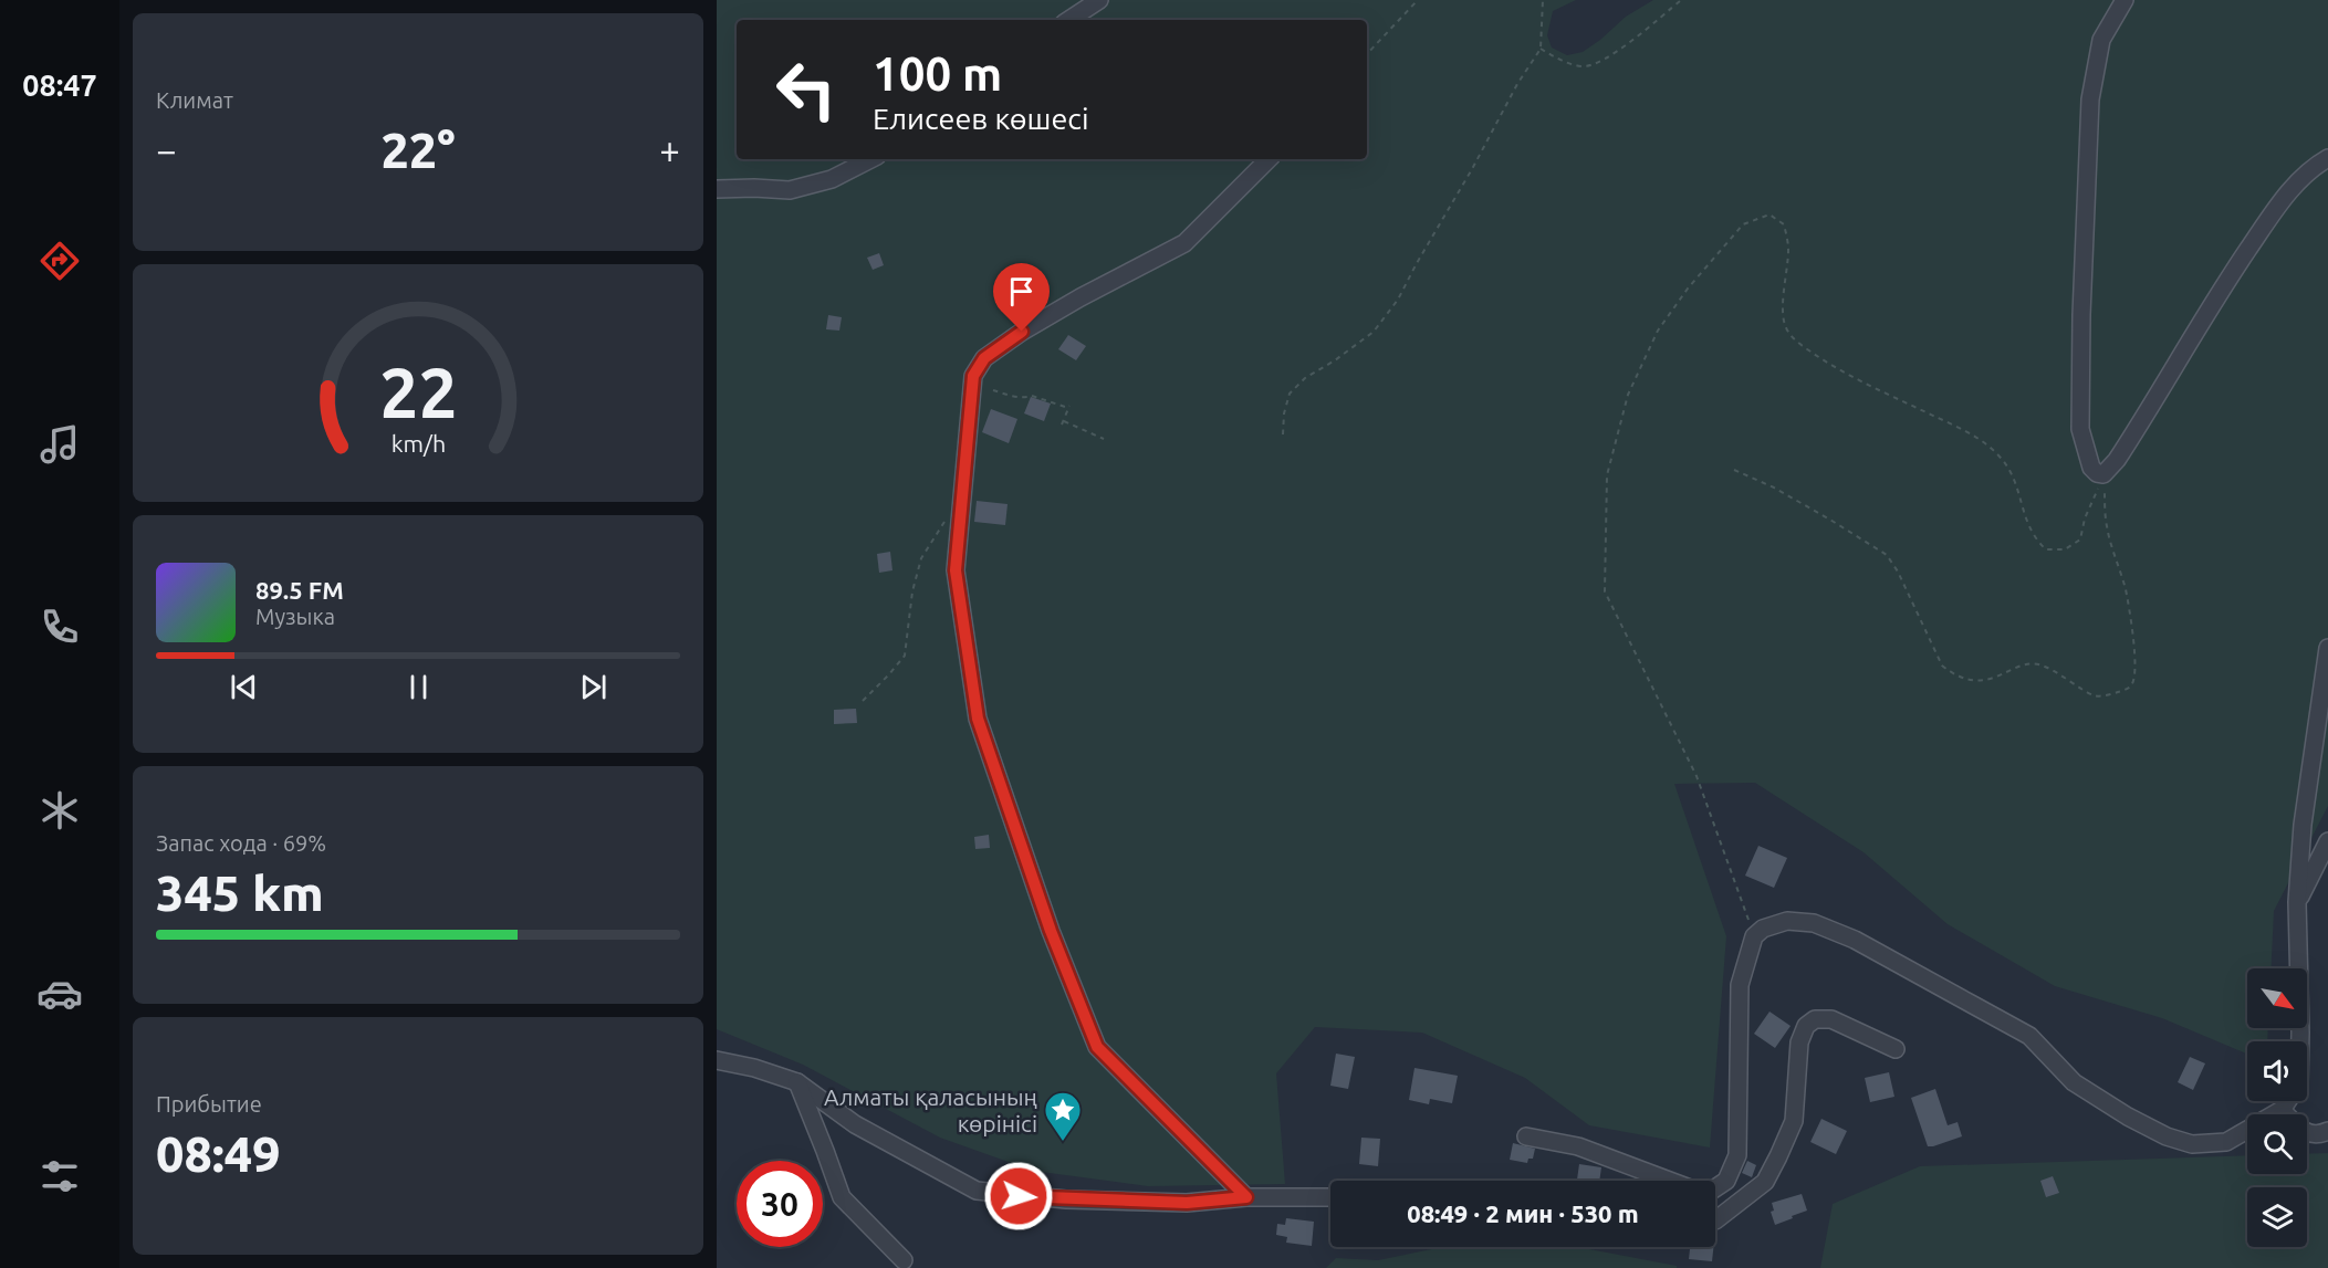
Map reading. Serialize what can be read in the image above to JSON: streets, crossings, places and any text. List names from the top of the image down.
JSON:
{
  "places": {
    "place": ["Алматы қаласының көрінісі"]
  },
  "north": "bottom right",
  "page": {
    "tabs": "08:47",
    "tile": [
      "Климат",
      ["Запас хода · 69%", "345 km"],
      ["Прибытие", "08:49"]
    ],
    "turn": ["100 m", "Елисеев көшесі"],
    "heat": ["−", "22°", "+"],
    "song": ["89.5 FM", "Музыка"],
    "limit": "30",
    "trip": "08:49 · 2 мин · 530 m",
    "gauge": ["22", "km/h"]
  }
}
